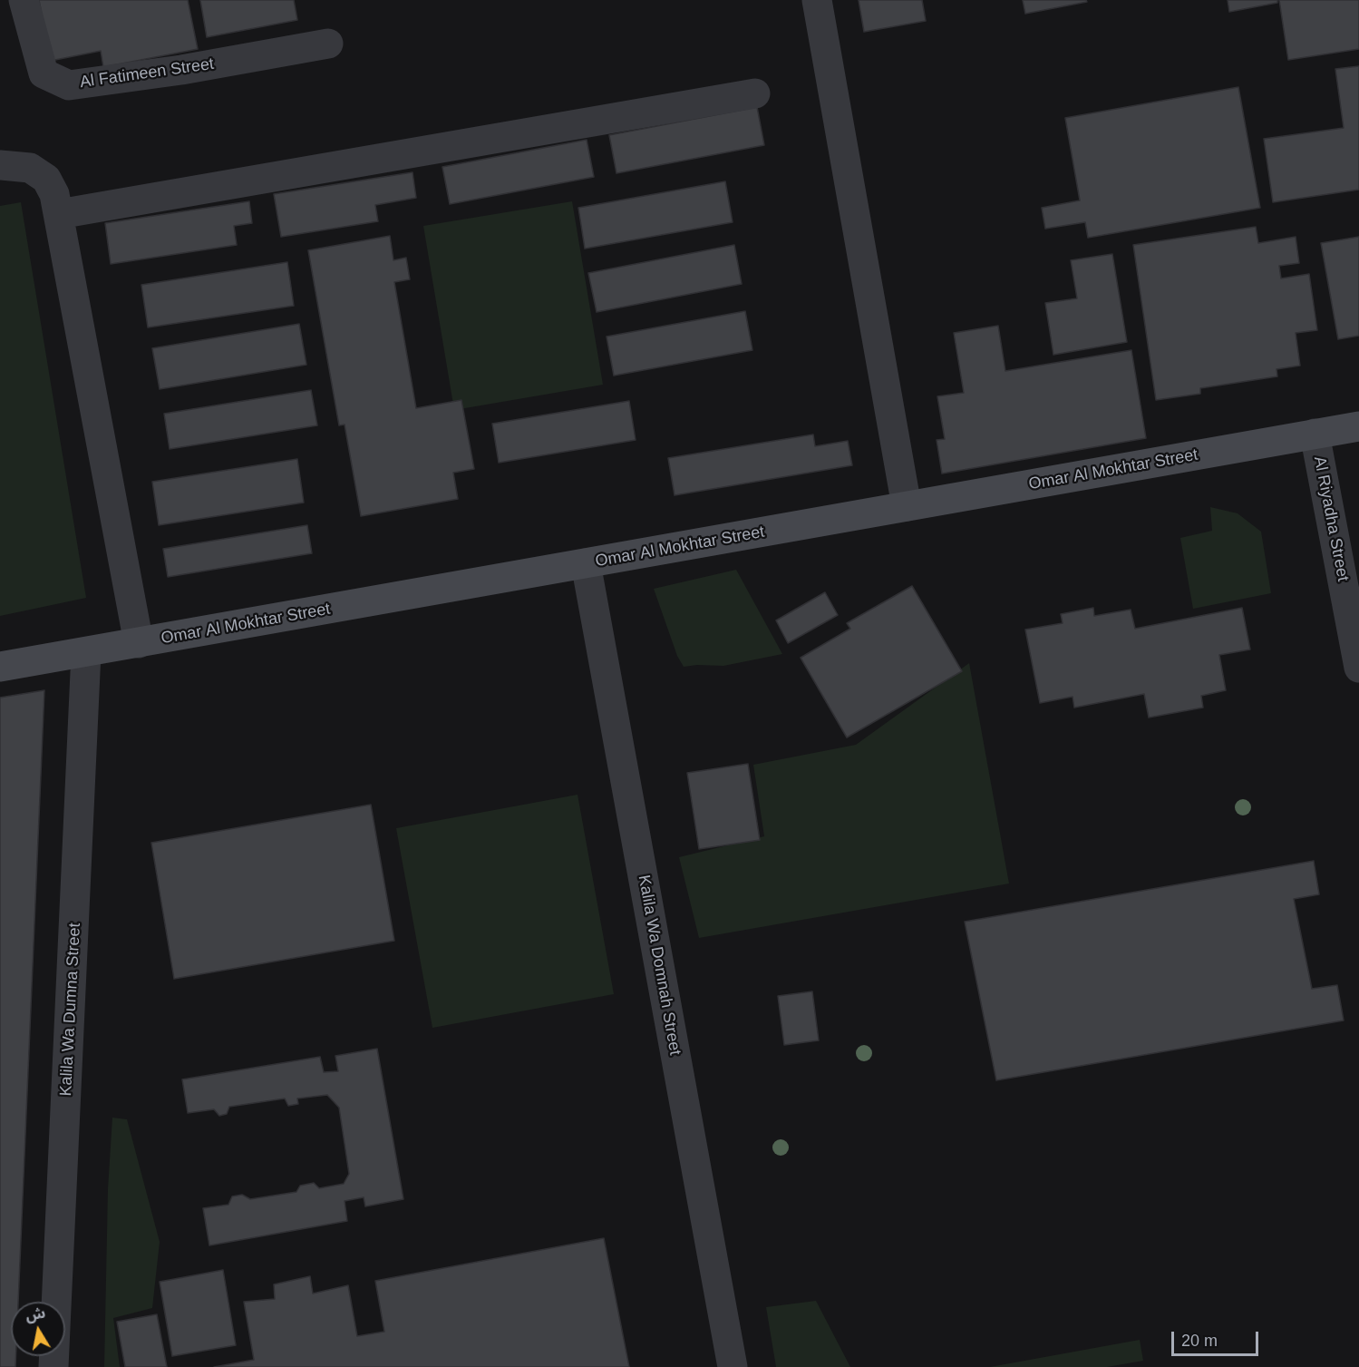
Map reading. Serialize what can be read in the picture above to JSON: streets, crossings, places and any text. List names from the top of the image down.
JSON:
{
  "streets": {
    "street": [
      "Al Fatimeen Street",
      "Omar Al Mokhtar Street",
      "Al Riyadha Street",
      "Kalila Wa Domnah Street",
      "Kalila Wa Dumna Street"
    ]
  },
  "crossings": [
    ["Omar Al Mokhtar Street", "Al Riyadha Street"],
    ["Omar Al Mokhtar Street", "Kalila Wa Domnah Street"],
    ["Omar Al Mokhtar Street", "Kalila Wa Dumna Street"]
  ],
  "scale_bar": "20 m",
  "north": "top"
}
